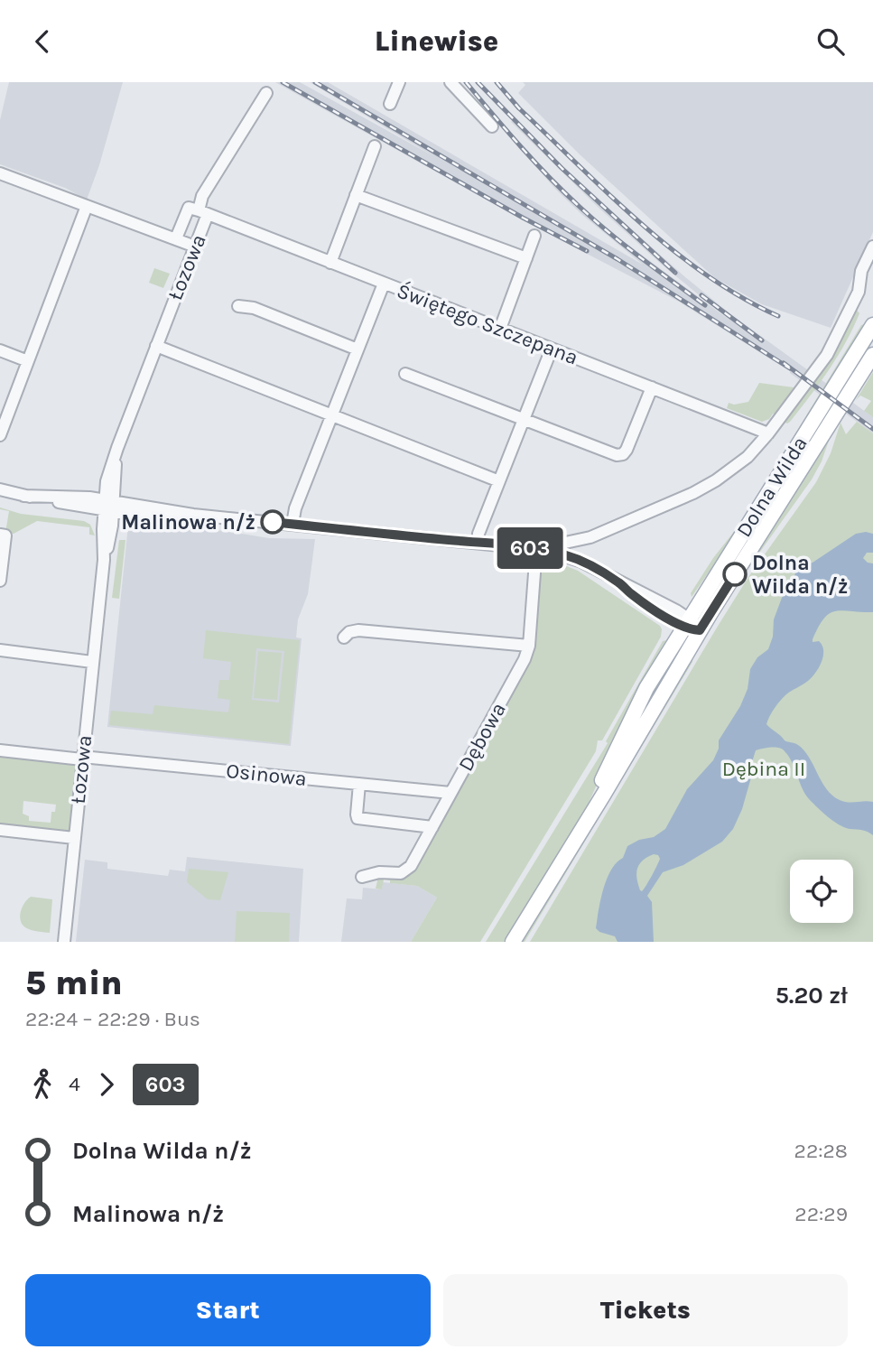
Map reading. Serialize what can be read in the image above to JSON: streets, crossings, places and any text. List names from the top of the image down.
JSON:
{
  "streets": {
    "main road": ["Dolna Wilda"],
    "street": [
      "Łozowa",
      "Świętego Szczepana",
      "Dębowa",
      "Osinowa"
    ]
  },
  "crossings": [
    ["Łozowa", "Świętego Szczepana"],
    ["Łozowa", "Osinowa"],
    ["Dębowa", "Osinowa"]
  ],
  "parks": ["Dębina II"],
  "places": ["Malinowa n/ż", "Dolna Wilda n/ż"],
  "lines": ["bus line 603"],
  "page": {
    "header": "Linewise",
    "on_map": "603",
    "heading": ["5 min", "22:24 – 22:29 · Bus", "5.20 zł"],
    "legs": ["4", "603"],
    "list": [
      {
        "name": "Dolna Wilda n/ż",
        "value": "22:28"
      },
      {
        "name": "Malinowa n/ż",
        "value": "22:29"
      }
    ],
    "buttons": ["Start", "Tickets"]
  }
}
